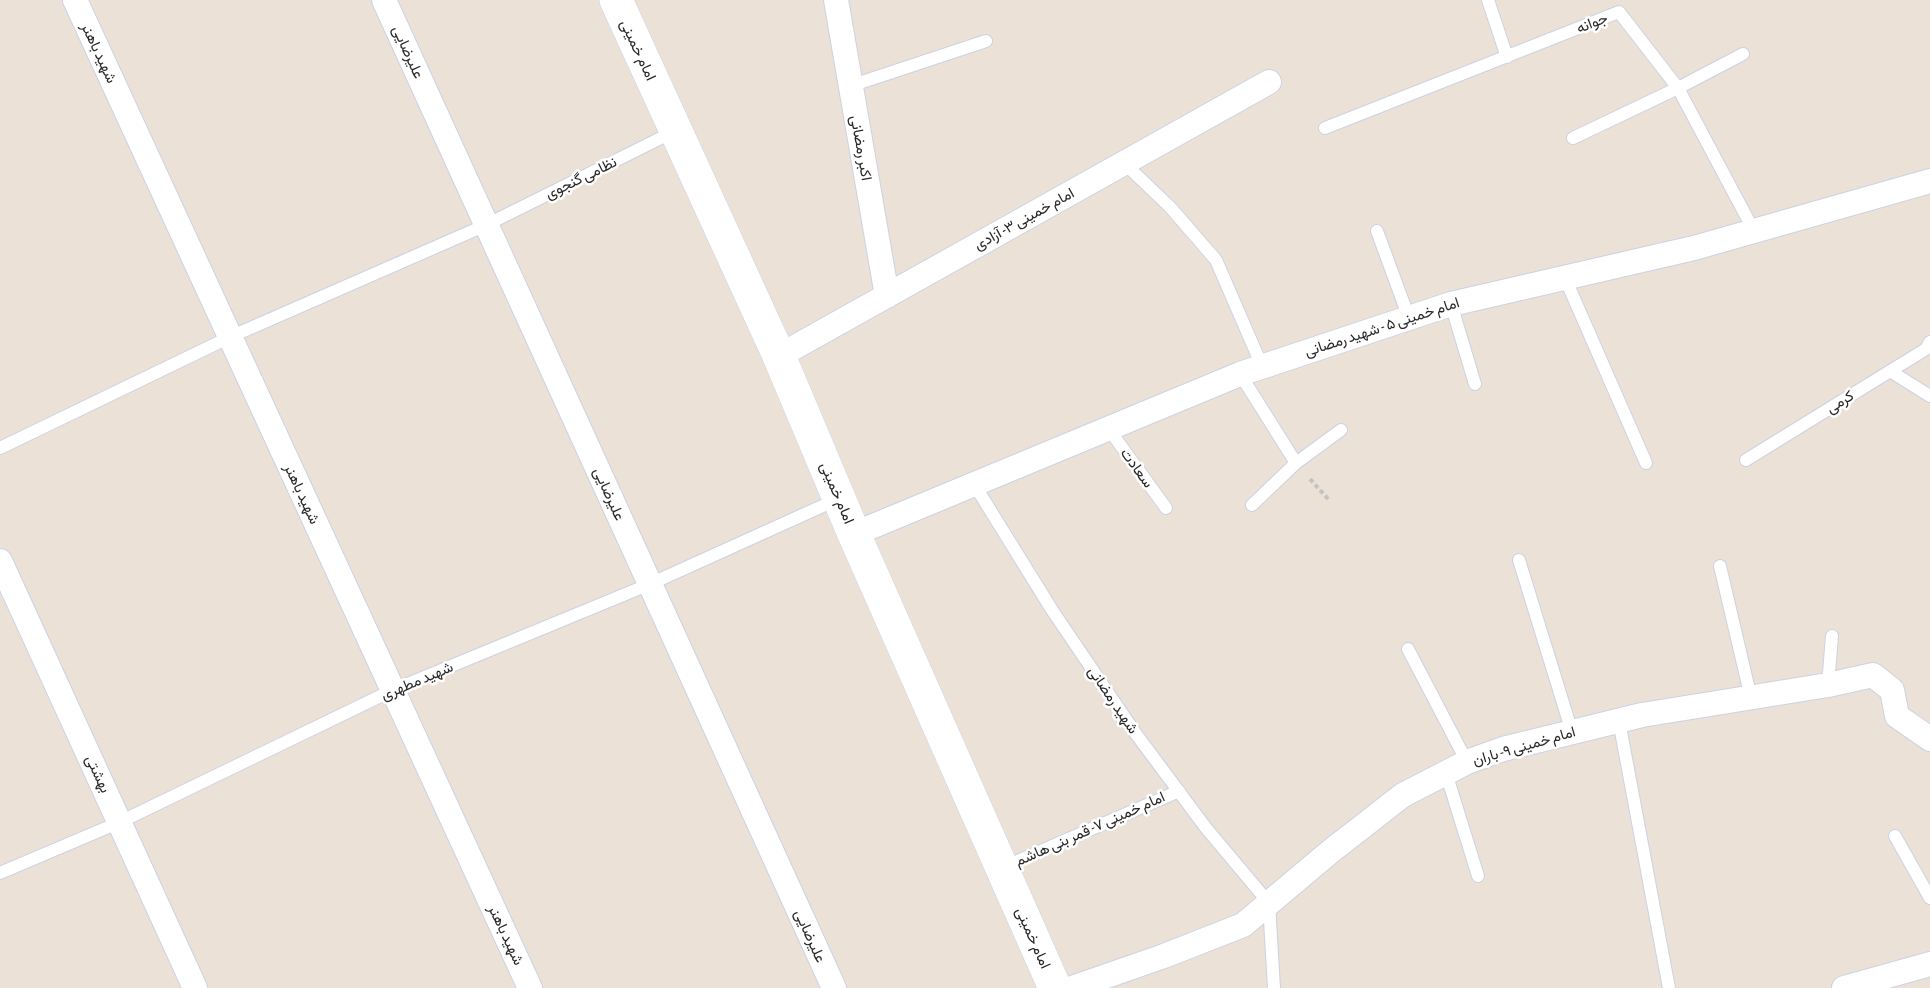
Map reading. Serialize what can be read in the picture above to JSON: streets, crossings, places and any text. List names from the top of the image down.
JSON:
{
  "streets": {
    "main road": ["امام خمینی"],
    "street": [
      "علیرضایی",
      "شهید باهنر",
      "اکبر رمضانی",
      "امام خمینی ۳- آزادی",
      "امام خمینی ۵ - شهید رمضانی",
      "امام خمینی ۹- باران",
      "بهشتی"
    ],
    "lane": [
      "جوانه",
      "نظامی گنجوی",
      "کرمی",
      "سعادت",
      "شهید مطهری",
      "شهید رمضانی",
      "امام خمینی ۷- قمر بنی هاشم"
    ]
  },
  "crossings": [
    ["جوانه", "امام خمینی ۵ - شهید رمضانی"],
    ["امام خمینی", "نظامی گنجوی"],
    ["امام خمینی", "امام خمینی ۳- آزادی"],
    ["امام خمینی", "امام خمینی ۵ - شهید رمضانی"],
    ["امام خمینی", "شهید مطهری"],
    ["امام خمینی", "امام خمینی ۷- قمر بنی هاشم"],
    ["علیرضایی", "نظامی گنجوی"],
    ["علیرضایی", "شهید مطهری"],
    ["شهید باهنر", "نظامی گنجوی"],
    ["شهید باهنر", "شهید مطهری"],
    ["اکبر رمضانی", "امام خمینی ۳- آزادی"],
    ["امام خمینی ۵ - شهید رمضانی", "سعادت"],
    ["امام خمینی ۵ - شهید رمضانی", "شهید رمضانی"],
    ["شهید مطهری", "بهشتی"],
    ["شهید رمضانی", "امام خمینی ۹- باران"],
    ["شهید رمضانی", "امام خمینی ۷- قمر بنی هاشم"]
  ]
}
